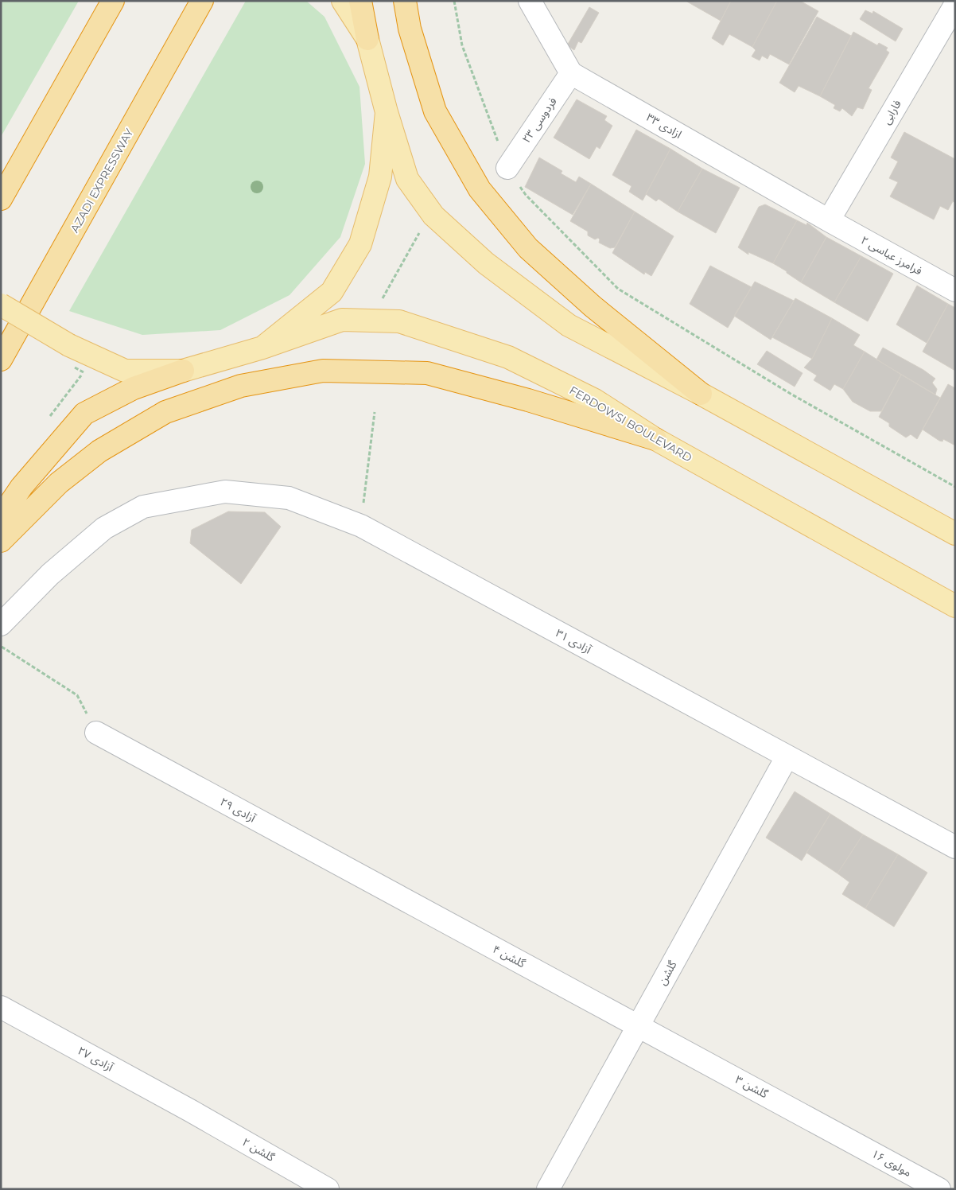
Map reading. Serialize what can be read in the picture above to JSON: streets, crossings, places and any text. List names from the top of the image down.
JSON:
{
  "streets": {
    "highway": ["AZADI EXPRESSWAY"],
    "main road": ["FERDOWSI BOULEVARD"],
    "street": [
      "فارابی",
      "فردوسی ۲۳",
      "ازادی ۳۳",
      "فرامرز عباسی ۲",
      "آزادی ۳۱",
      "آزادی ۲۹",
      "گلشن ۴",
      "گلشن",
      "۲۷ آزادی",
      "گلشن ۳",
      "گلشن ۲",
      "مولوی ۱۶"
    ]
  },
  "crossings": [
    ["فارابی", "ازادی ۳۳"],
    ["فارابی", "فرامرز عباسی ۲"],
    ["فردوسی ۲۳", "ازادی ۳۳"],
    ["ازادی ۳۳", "فرامرز عباسی ۲"],
    ["آزادی ۳۱", "گلشن"],
    ["آزادی ۲۹", "گلشن ۴"],
    ["گلشن ۴", "گلشن"],
    ["گلشن ۴", "گلشن ۳"],
    ["گلشن", "گلشن ۳"],
    ["۲۷ آزادی", "گلشن ۲"],
    ["گلشن ۳", "مولوی ۱۶"]
  ]
}
